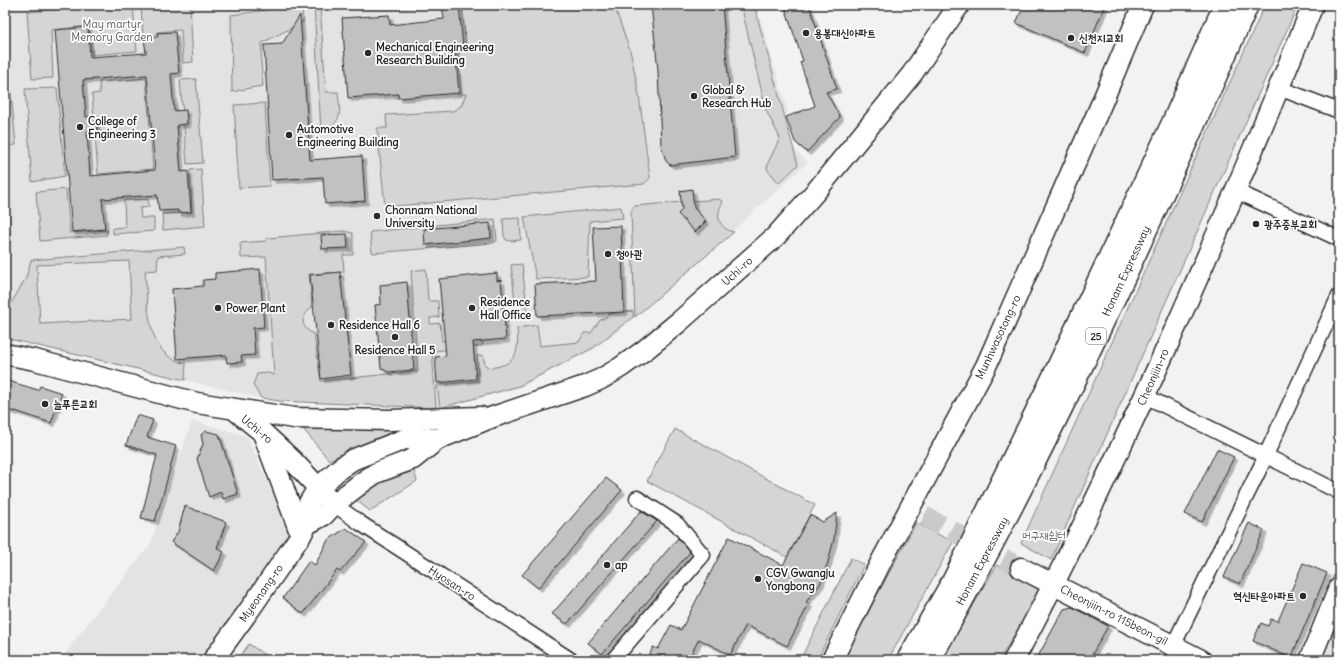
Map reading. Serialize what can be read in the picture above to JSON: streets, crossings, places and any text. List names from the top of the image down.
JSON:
{
  "streets": {
    "highway": ["Honam Expressway", "25"],
    "main road": [
      "Uchi-ro",
      "Munhwasotong-ro",
      "Cheonjiin-ro",
      "Myeonang-ro",
      "Cheonjiin-ro 115beon-gil"
    ],
    "street": ["Hyosan-ro"]
  },
  "crossings": [
    ["Uchi-ro", "Hyosan-ro"],
    ["Uchi-ro", "Myeonang-ro"],
    ["Cheonjiin-ro", "Cheonjiin-ro 115beon-gil"],
    ["Hyosan-ro", "Myeonang-ro"]
  ],
  "parks": ["May martyr Memory Garden", "머구재쉼터"],
  "places": [
    "용봉대신아파트",
    "신천지교회",
    "Mechanical Engineering Research Building",
    "Global & Research Hub",
    "College of Engineering 3",
    "Automotive Engineering Building",
    "Chonnam National University",
    "광주중부교회",
    "청아관",
    "Power Plant",
    "Residence Hall Office",
    "Residence Hall 6",
    "Residence Hall 5",
    "늘푸른교회",
    "ap",
    "CGV Gwangju Yongbong",
    "혁신타운아파트"
  ]
}
